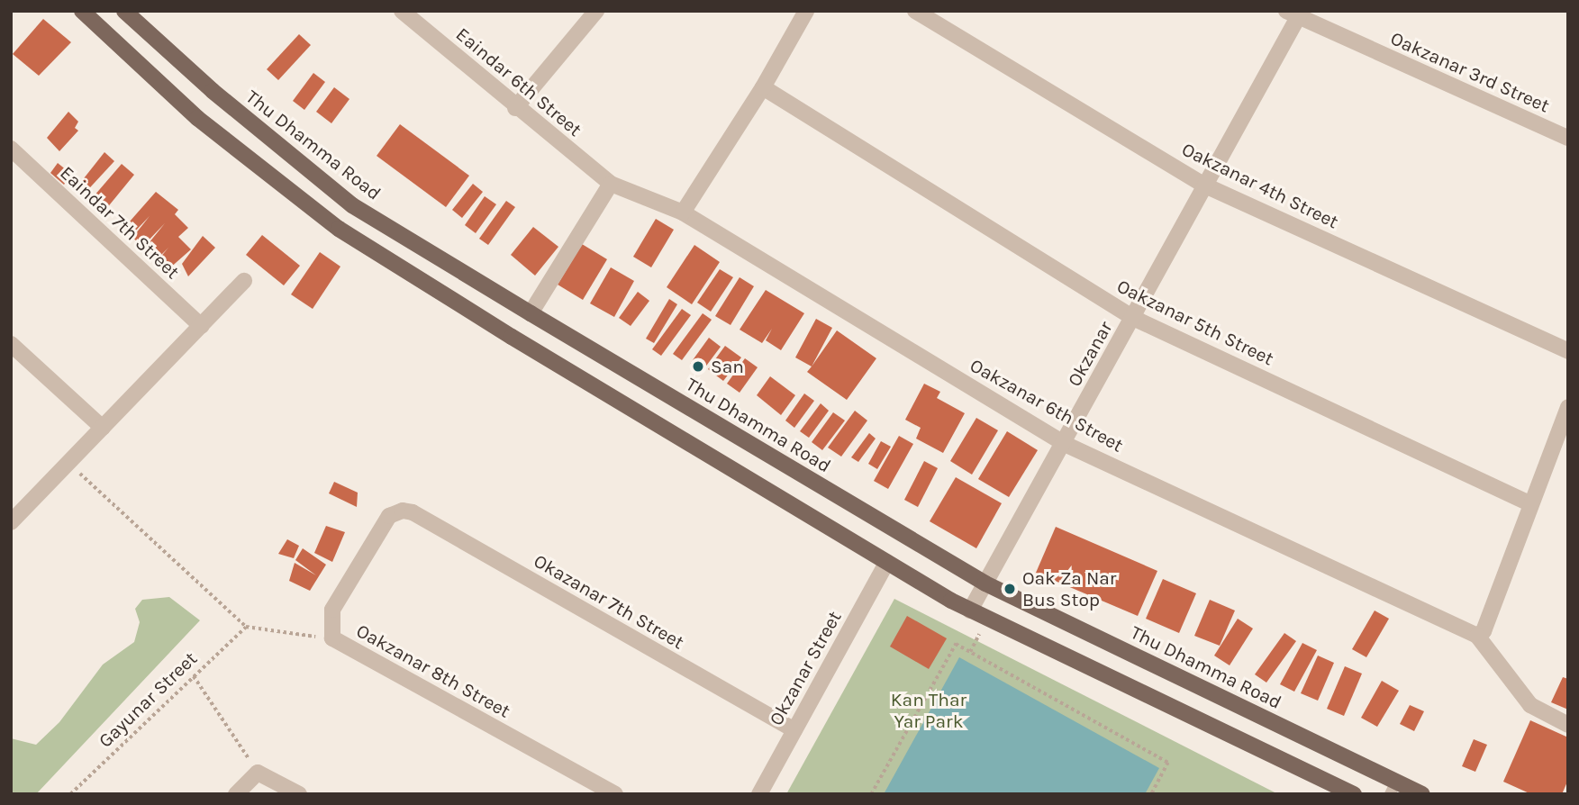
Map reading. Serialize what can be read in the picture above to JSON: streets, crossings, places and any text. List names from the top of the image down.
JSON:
{
  "streets": {
    "main road": ["Thu Dhamma Road"],
    "street": [
      "Oakzanar 3rd Street",
      "Eaindar 6th Street",
      "Oakzanar 4th Street",
      "Eaindar 7th Street",
      "Oakzanar 5th Street",
      "Okzanar",
      "Oakzanar 6th Street",
      "Okazanar 7th Street",
      "Okzanar Street",
      "Oakzanar 8th Street"
    ],
    "path": ["Gayunar Street"]
  },
  "crossings": [
    ["Oakzanar 3rd Street", "Okzanar"],
    ["Eaindar 6th Street", "Oakzanar 6th Street"],
    ["Thu Dhamma Road", "Okzanar"],
    ["Oakzanar 4th Street", "Okzanar"],
    ["Oakzanar 5th Street", "Okzanar"],
    ["Okzanar", "Oakzanar 6th Street"],
    ["Okazanar 7th Street", "Okzanar Street"],
    ["Okazanar 7th Street", "Oakzanar 8th Street"]
  ],
  "parks": ["Kan Thar Yar Park"],
  "places": ["San", "Oak Za Nar Bus Stop"]
}
